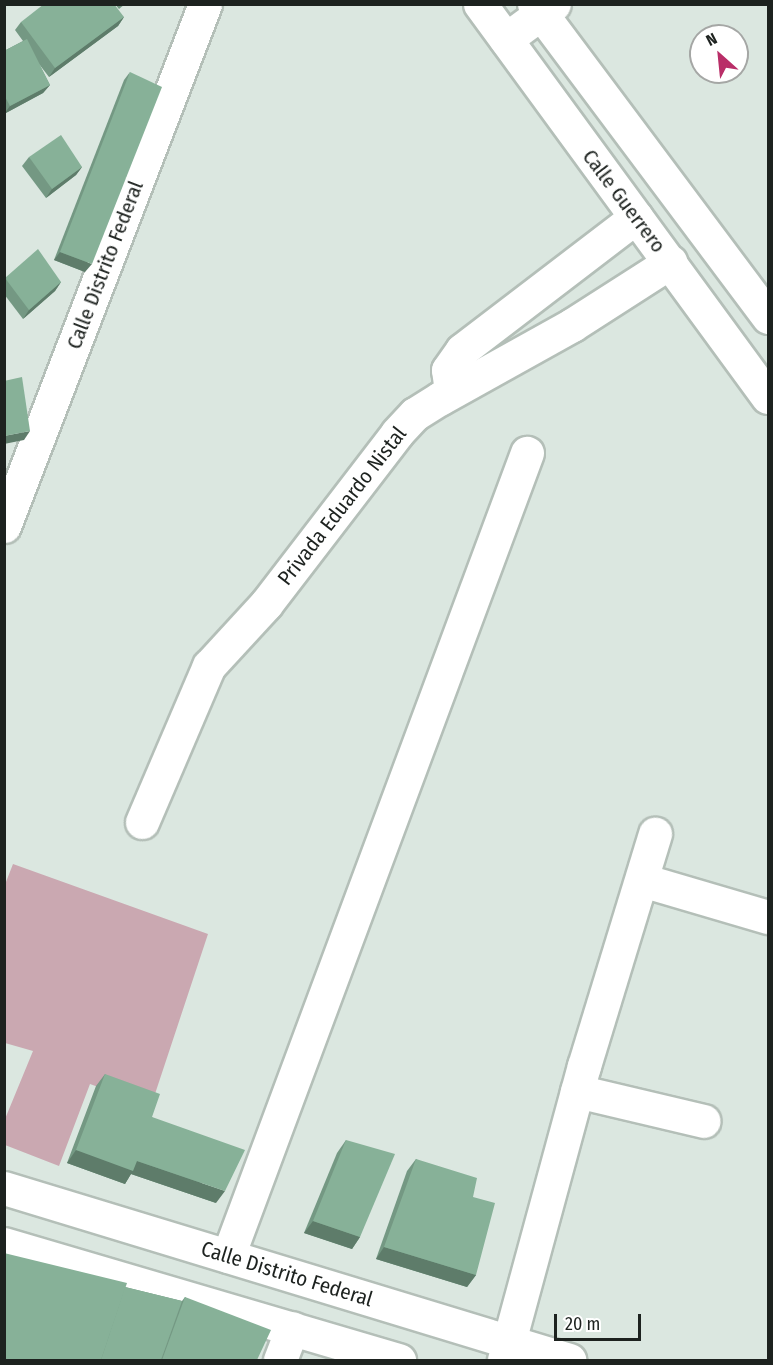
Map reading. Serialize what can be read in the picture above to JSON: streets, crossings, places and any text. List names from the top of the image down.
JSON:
{
  "streets": {
    "street": ["Calle Guerrero", "Calle Distrito Federal", "Privada Eduardo Nistal"]
  },
  "crossings": [
    ["Calle Guerrero", "Privada Eduardo Nistal"]
  ],
  "scale_bar": "20 m",
  "north": "top left"
}
